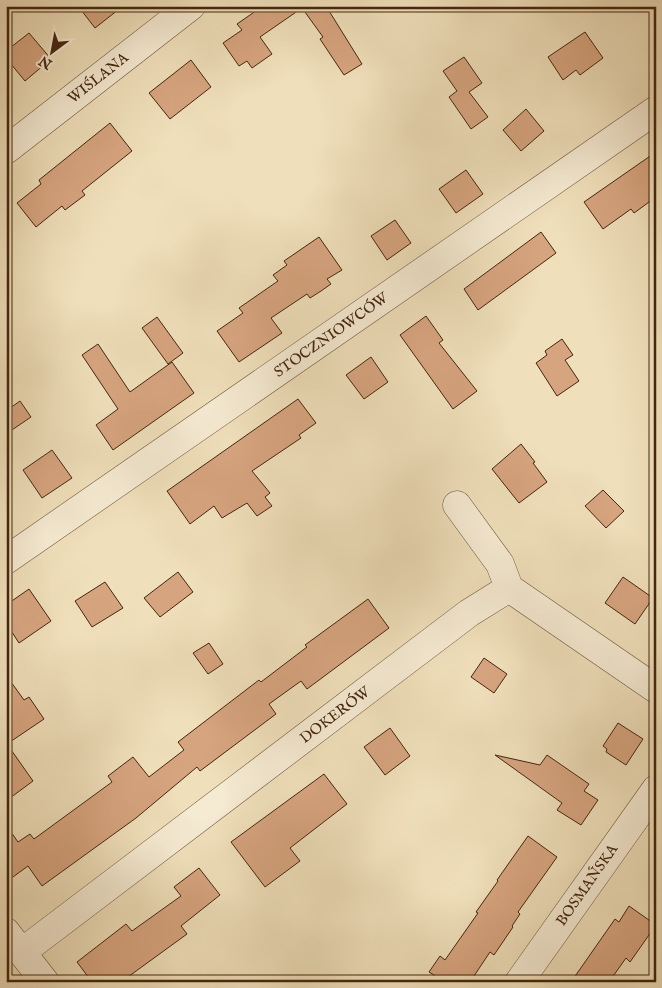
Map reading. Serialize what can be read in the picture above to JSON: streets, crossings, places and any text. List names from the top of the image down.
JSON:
{
  "streets": {
    "street": [
      "WIŚLANA",
      "STOCZNIOWCÓW",
      "DOKERÓW",
      "BOSMAŃSKA"
    ]
  },
  "north": "bottom left"
}
